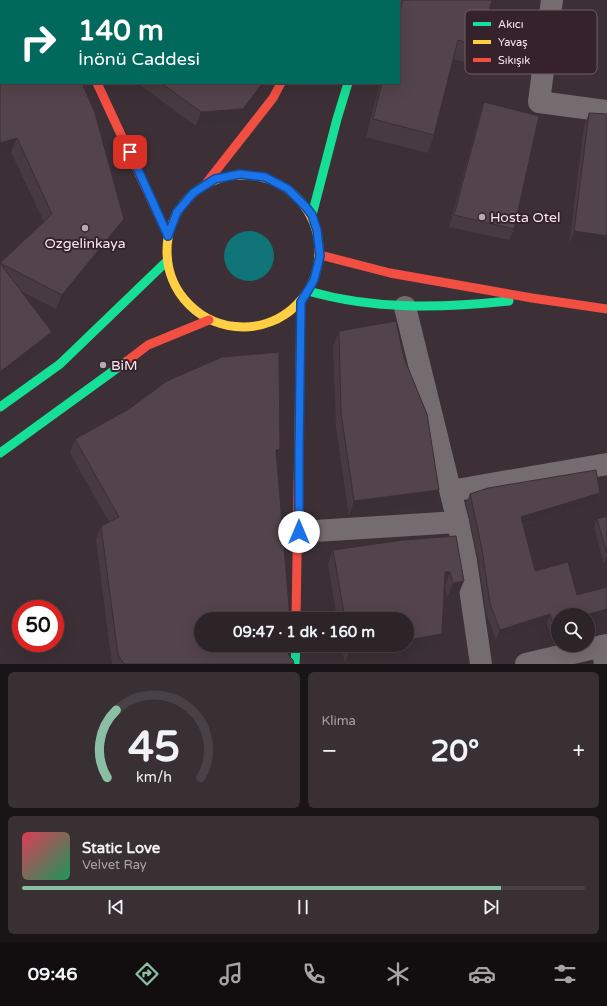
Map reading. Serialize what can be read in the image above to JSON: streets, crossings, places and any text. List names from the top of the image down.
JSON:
{
  "places": ["Hosta Otel", "Ozgelinkaya", "BiM"],
  "legend": ["Akıcı", "Yavaş", "Sıkışık"],
  "page": {
    "turn": ["140 m", "İnönü Caddesi"],
    "limit": "50",
    "trip": "09:47 · 1 dk · 160 m",
    "tile": "Klima",
    "heat": ["−", "20°", "+"],
    "song": ["Static Love", "Velvet Ray"],
    "tabs": "09:46",
    "gauge": ["45", "km/h"]
  }
}
